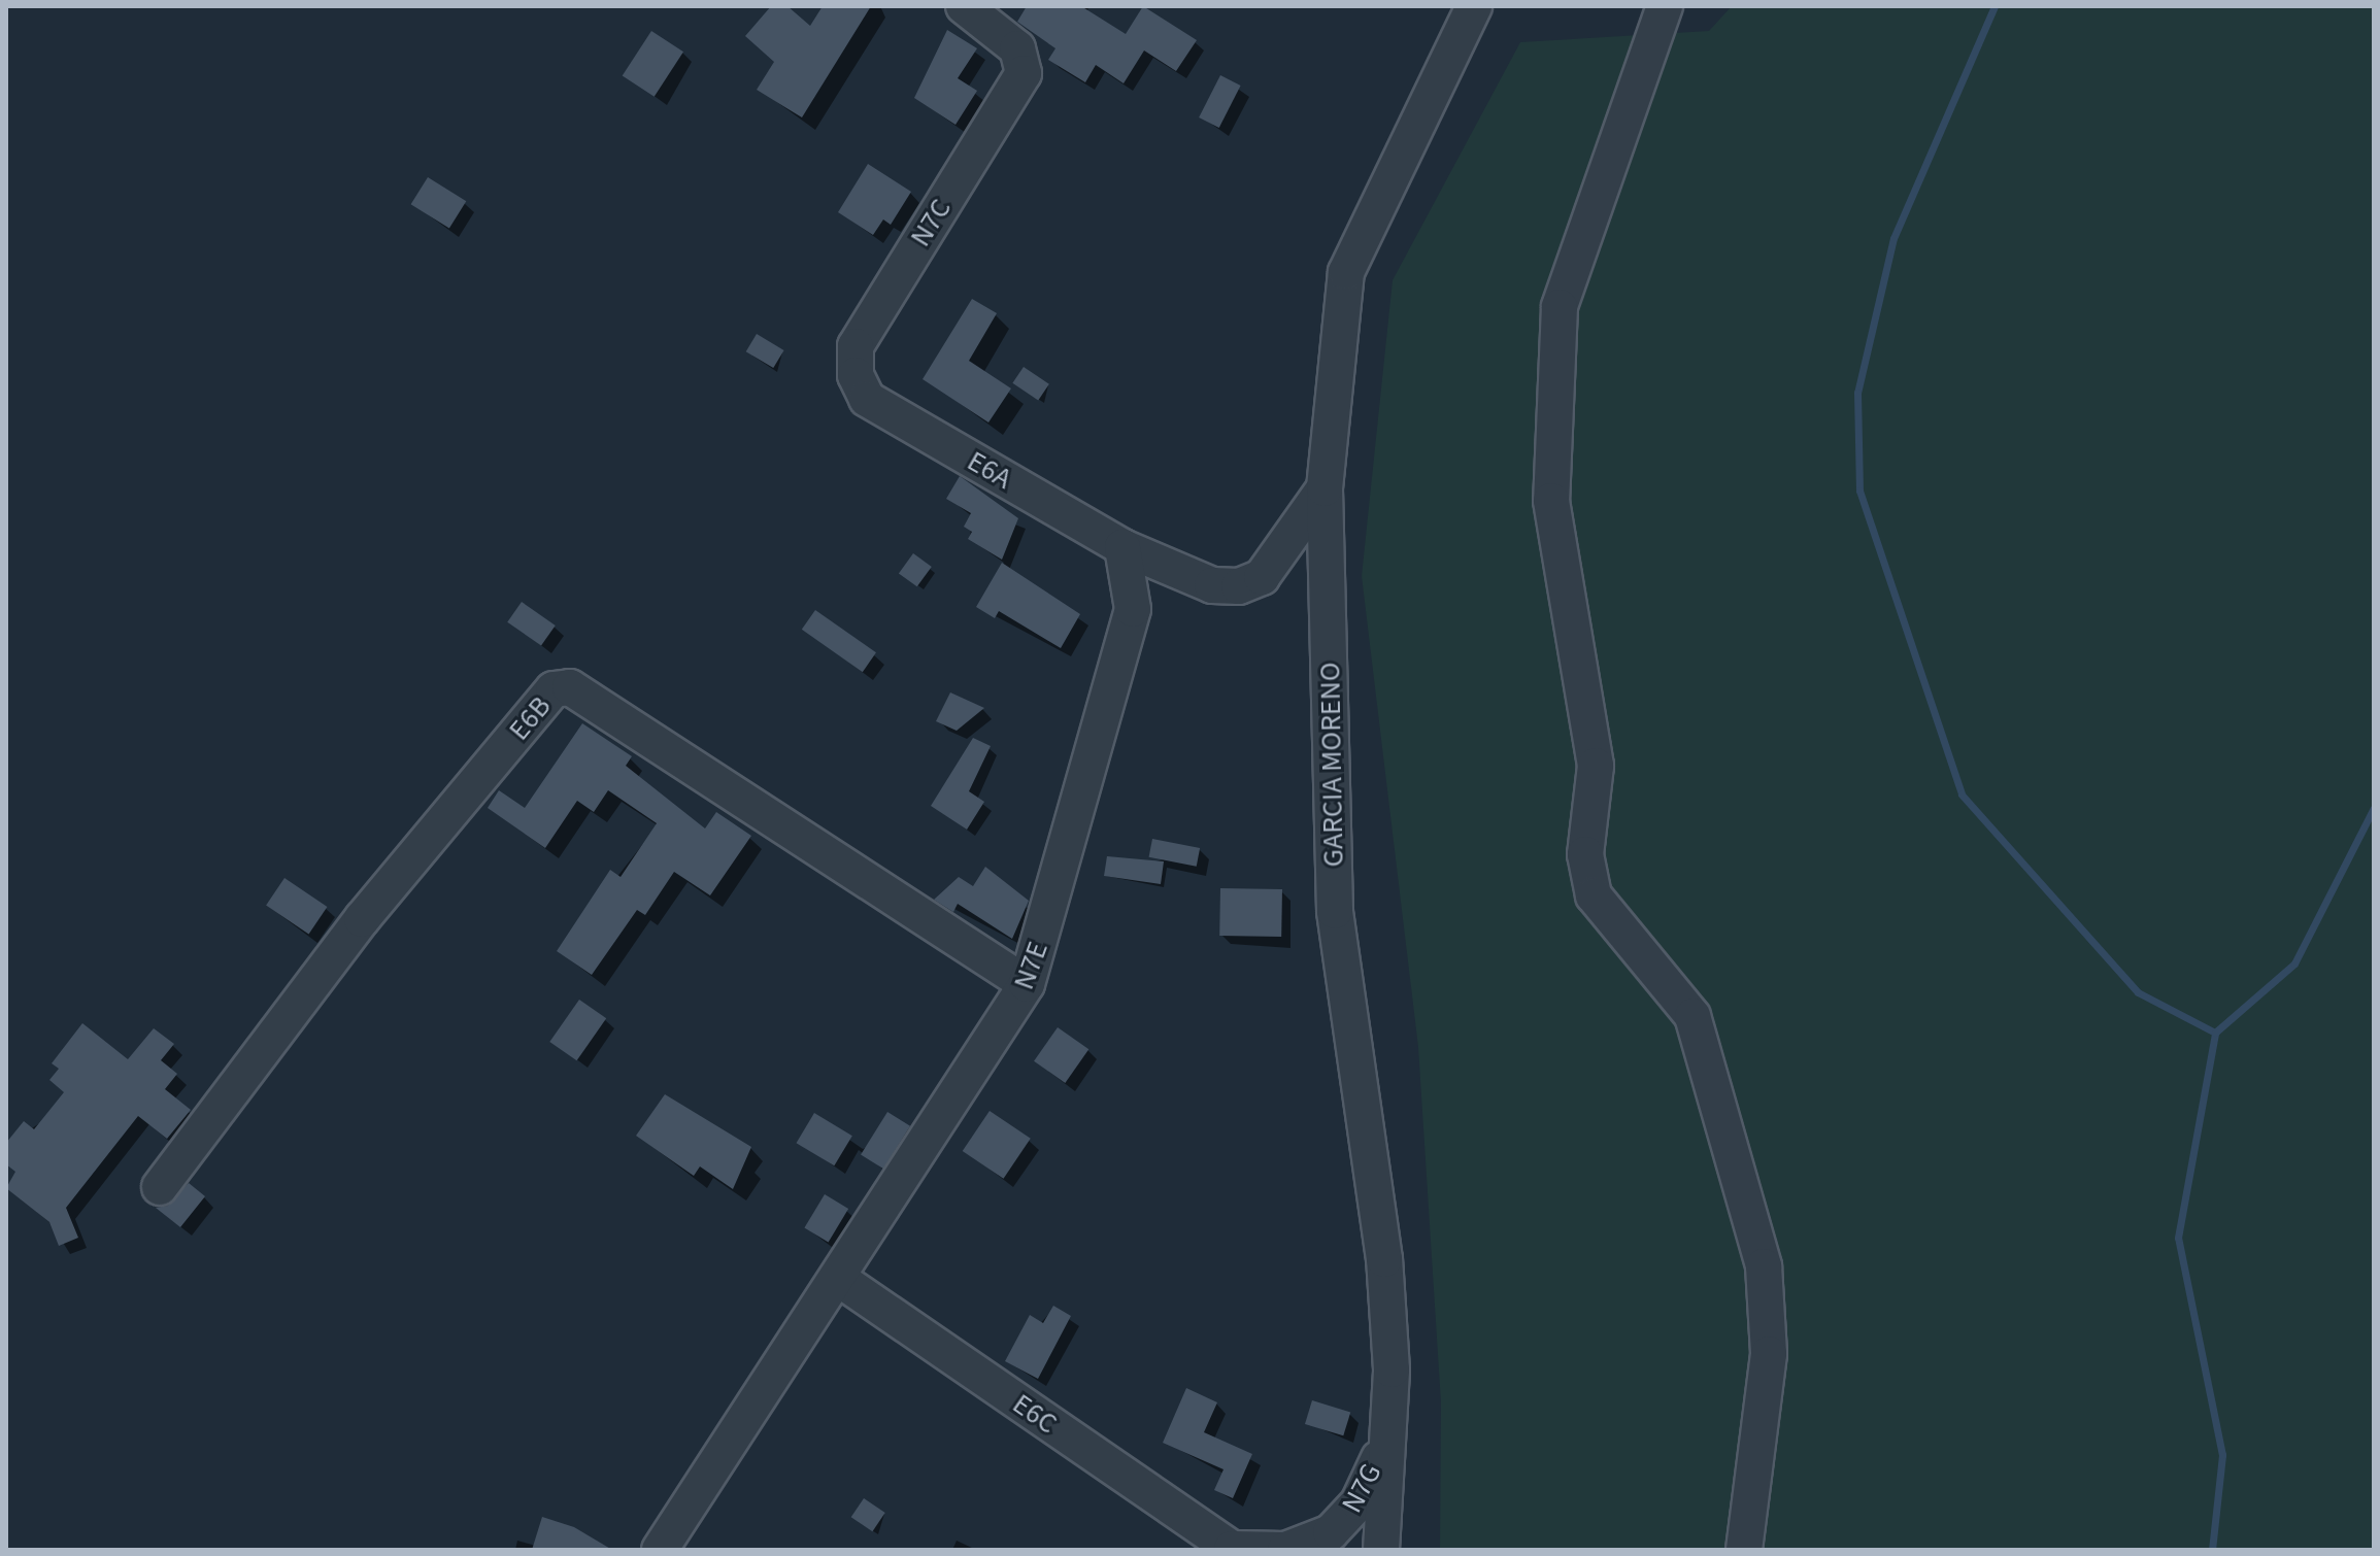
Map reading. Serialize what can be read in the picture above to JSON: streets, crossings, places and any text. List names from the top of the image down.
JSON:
{
  "streets": {
    "street": [
      "N7C",
      "E6A",
      "E6B",
      "GARCIA MORENO",
      "N7E",
      "E6C",
      "N7G"
    ]
  },
  "crossings": [
    ["N7C", "E6A"],
    ["E6A", "N7E"],
    ["E6B", "N7E"],
    ["GARCIA MORENO", "N7G"],
    ["N7E", "E6C"],
    ["E6C", "N7G"]
  ]
}
